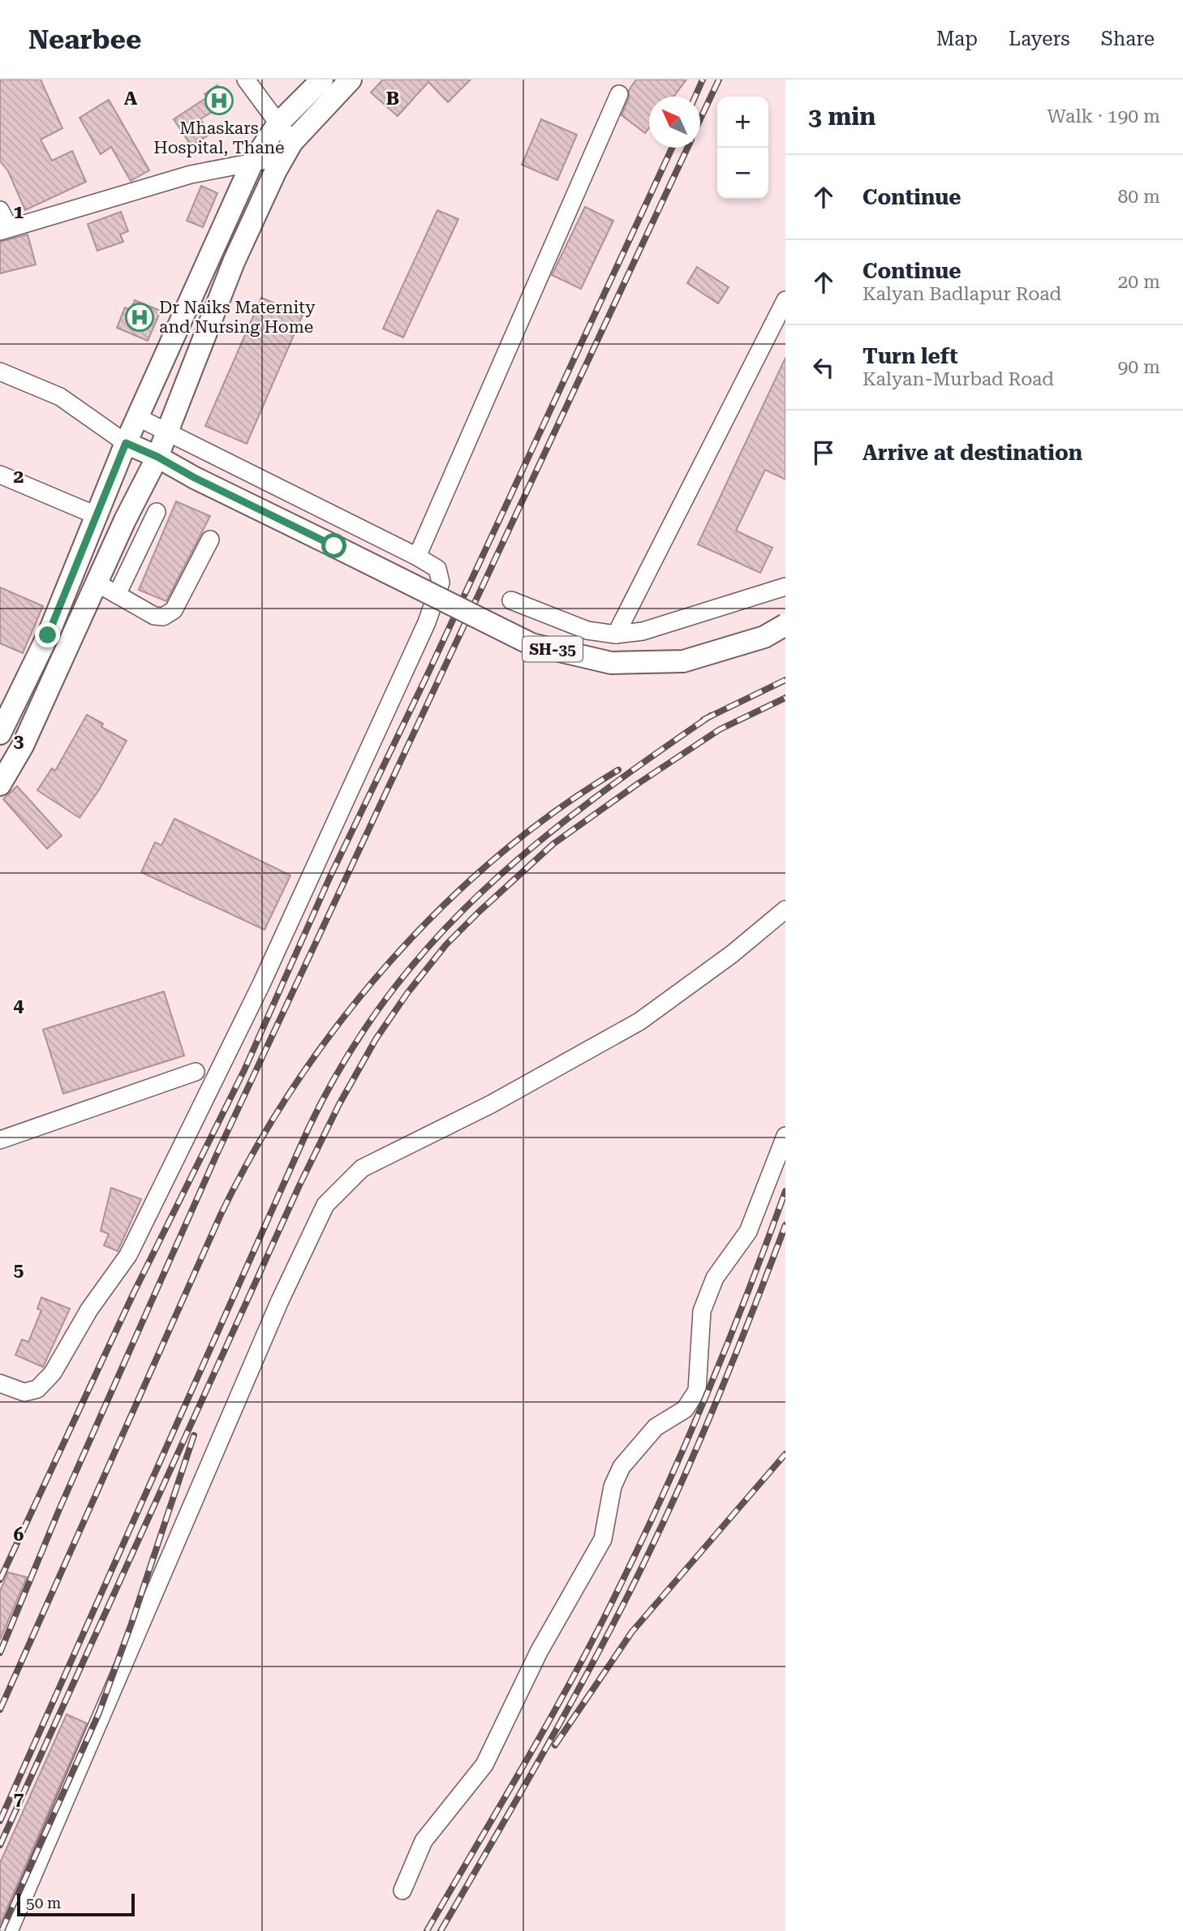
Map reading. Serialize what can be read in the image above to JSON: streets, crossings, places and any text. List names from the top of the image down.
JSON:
{
  "streets": {
    "main road": ["SH-35"]
  },
  "places": {
    "hospital": ["Mhaskars Hospital, Thane", "Dr Naiks Maternity and Nursing Home"]
  },
  "scale_bar": "50 m",
  "north": "top left",
  "page": {
    "header": "Nearbee",
    "nav": ["Map", "Layers", "Share"],
    "heading": ["3 min", "Walk · 190 m"],
    "map_buttons": ["+", "−"],
    "list": [
      ["Continue", "80 m"],
      ["Continue", "Kalyan Badlapur Road", "20 m"],
      ["Turn left", "Kalyan-Murbad Road", "90 m"],
      "Arrive at destination"
    ],
    "scale": "50 m"
  },
  "grid": {
    "columns": ["A", "B"],
    "rows": [
      "1",
      "2",
      "3",
      "4",
      "5",
      "6",
      "7"
    ]
  }
}
